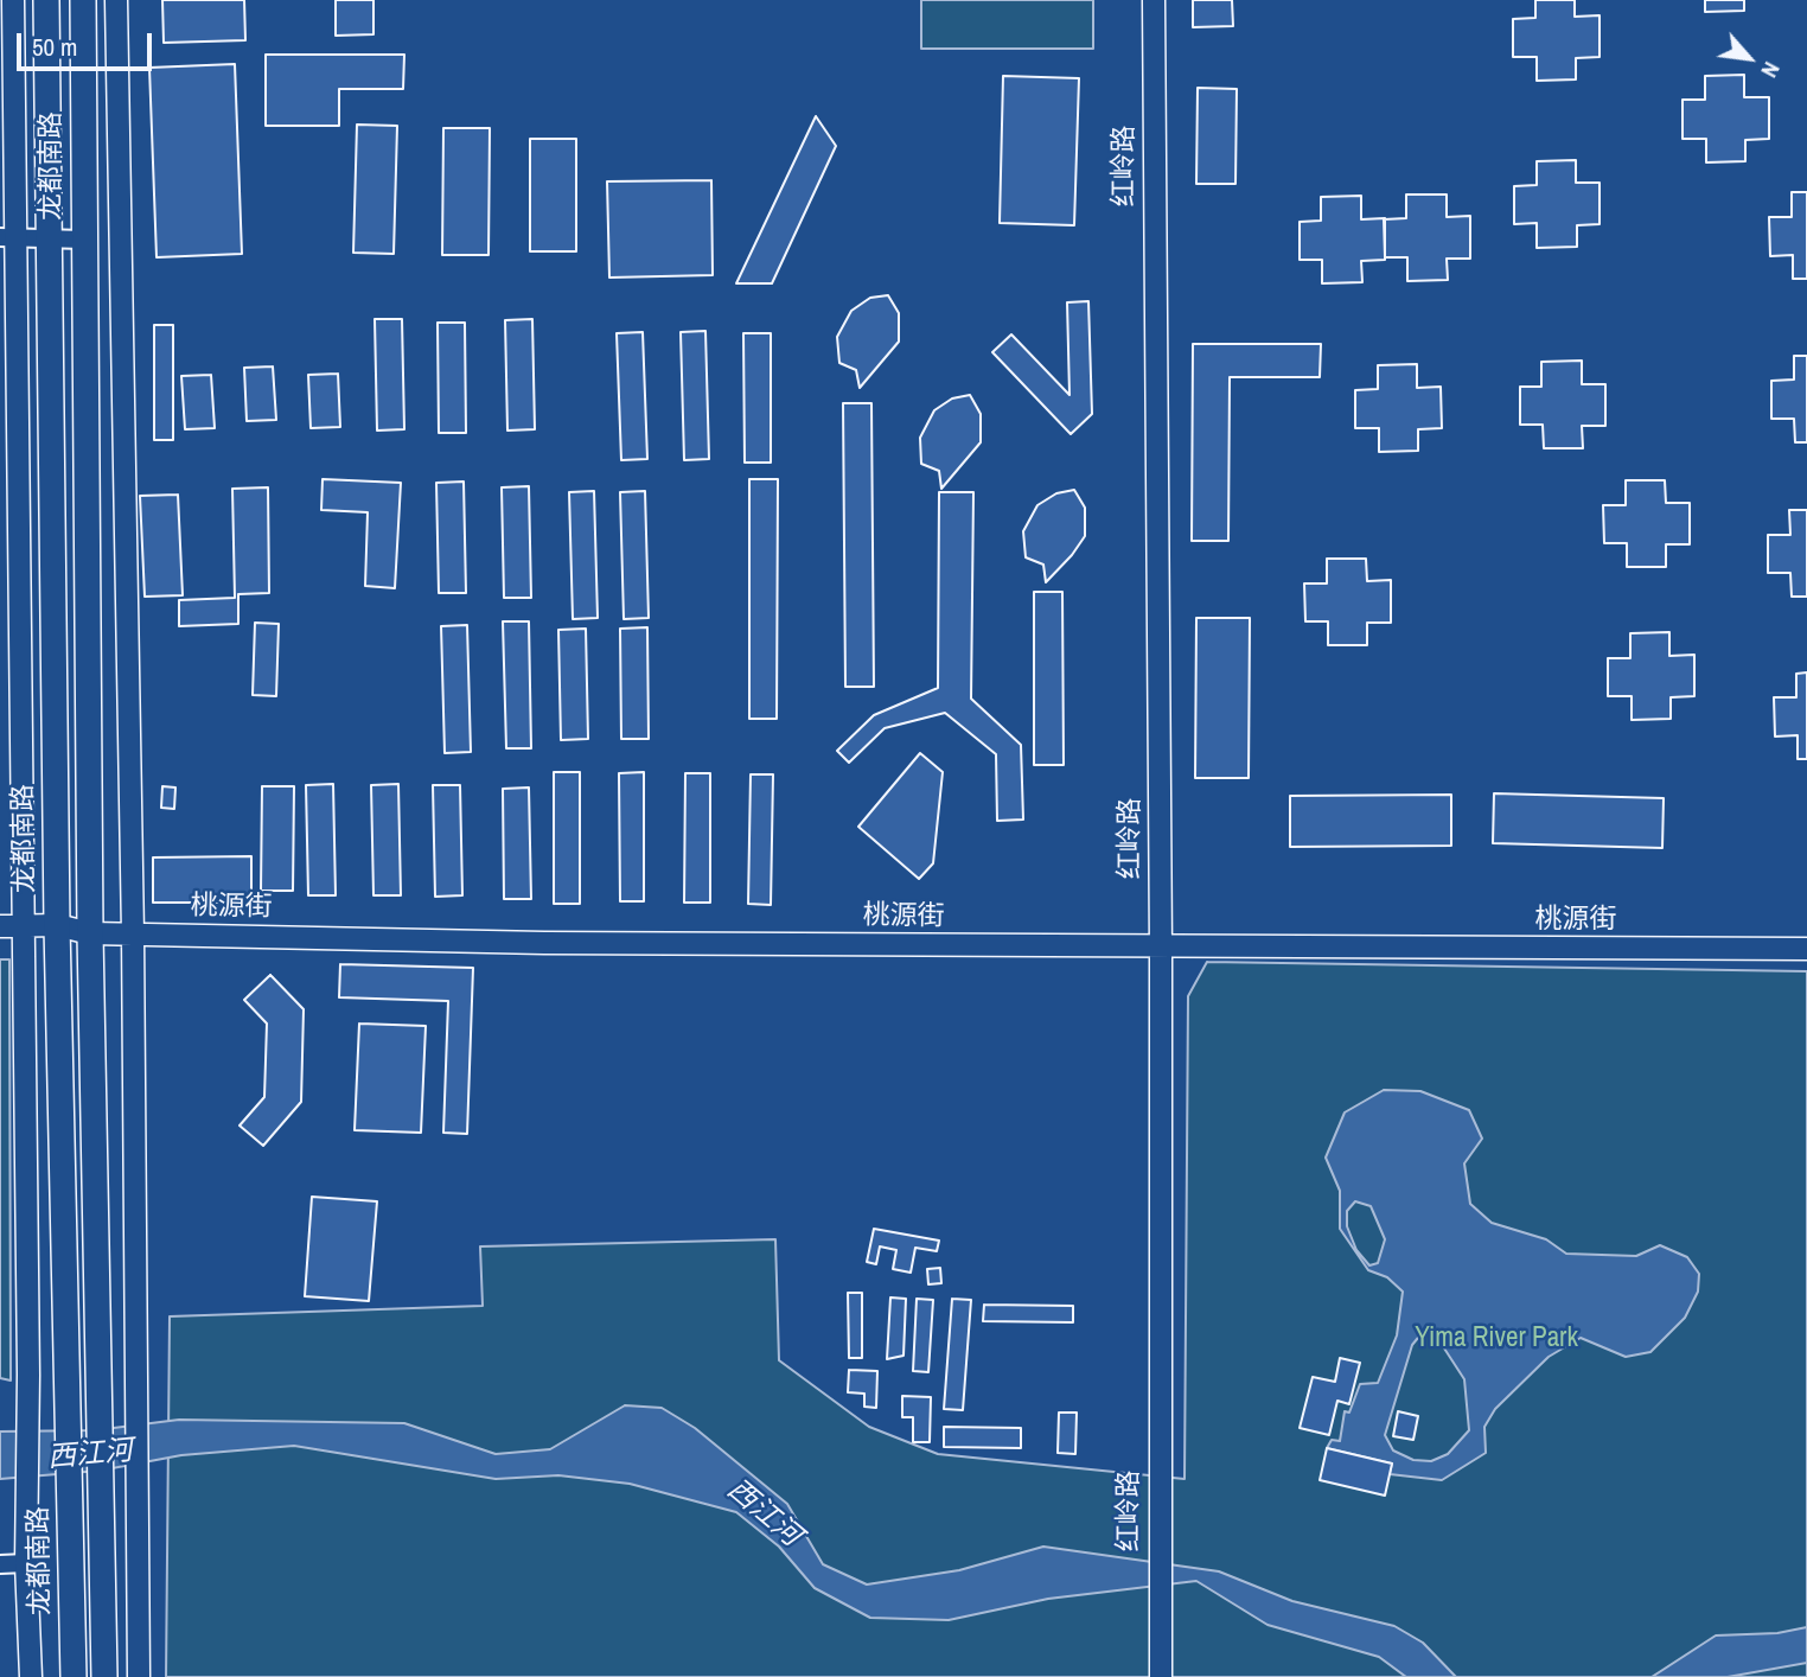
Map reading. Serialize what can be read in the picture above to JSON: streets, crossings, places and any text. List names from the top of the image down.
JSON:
{
  "streets": {
    "main road": ["龙都南路"],
    "street": ["红岭路", "桃源街"]
  },
  "crossings": [
    ["龙都南路", "桃源街"],
    ["红岭路", "桃源街"]
  ],
  "water": ["西江河"],
  "parks": ["Yima River Park"],
  "scale_bar": "50 m",
  "north": "bottom right"
}
